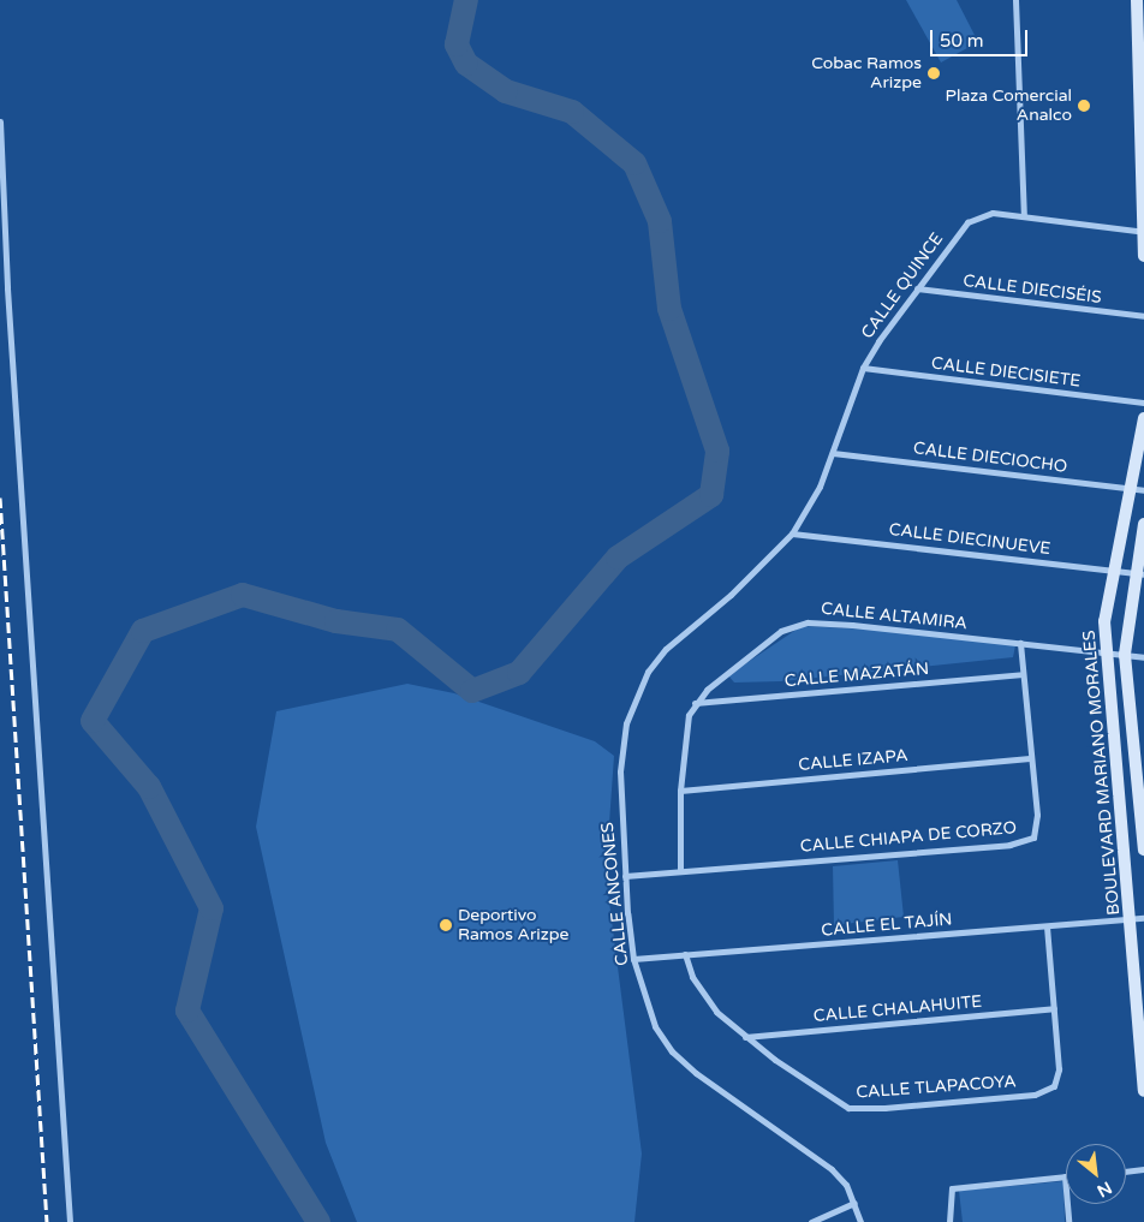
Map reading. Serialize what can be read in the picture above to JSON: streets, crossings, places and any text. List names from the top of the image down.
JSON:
{
  "streets": {
    "street": [
      "CALLE QUINCE",
      "CALLE DIECISÉIS",
      "CALLE DIECISIETE",
      "CALLE DIECIOCHO",
      "CALLE DIECINUEVE",
      "CALLE ALTAMIRA",
      "CALLE MAZATÁN",
      "CALLE IZAPA",
      "BOULEVARD MARIANO MORALES",
      "CALLE CHIAPA DE CORZO",
      "CALLE ANCONES",
      "CALLE EL TAJÍN",
      "CALLE CHALAHUITE",
      "CALLE TLAPACOYA"
    ]
  },
  "crossings": [
    ["CALLE QUINCE", "CALLE DIECISÉIS"],
    ["CALLE QUINCE", "CALLE DIECISIETE"],
    ["CALLE QUINCE", "CALLE DIECIOCHO"],
    ["CALLE QUINCE", "CALLE DIECINUEVE"],
    ["CALLE QUINCE", "CALLE ANCONES"],
    ["CALLE DIECIOCHO", "BOULEVARD MARIANO MORALES"],
    ["CALLE DIECINUEVE", "BOULEVARD MARIANO MORALES"],
    ["CALLE DIECINUEVE", "CALLE ANCONES"],
    ["CALLE ALTAMIRA", "CALLE MAZATÁN"],
    ["CALLE ALTAMIRA", "CALLE IZAPA"],
    ["CALLE ALTAMIRA", "BOULEVARD MARIANO MORALES"],
    ["CALLE ALTAMIRA", "CALLE CHIAPA DE CORZO"],
    ["CALLE MAZATÁN", "CALLE CHIAPA DE CORZO"],
    ["CALLE IZAPA", "CALLE CHIAPA DE CORZO"],
    ["BOULEVARD MARIANO MORALES", "CALLE EL TAJÍN"],
    ["CALLE CHIAPA DE CORZO", "CALLE ANCONES"],
    ["CALLE ANCONES", "CALLE EL TAJÍN"],
    ["CALLE EL TAJÍN", "CALLE TLAPACOYA"],
    ["CALLE CHALAHUITE", "CALLE TLAPACOYA"]
  ],
  "places": ["Cobac Ramos Arizpe", "Plaza Comercial Analco", "Deportivo Ramos Arizpe"],
  "scale_bar": "50 m",
  "north": "bottom right"
}
